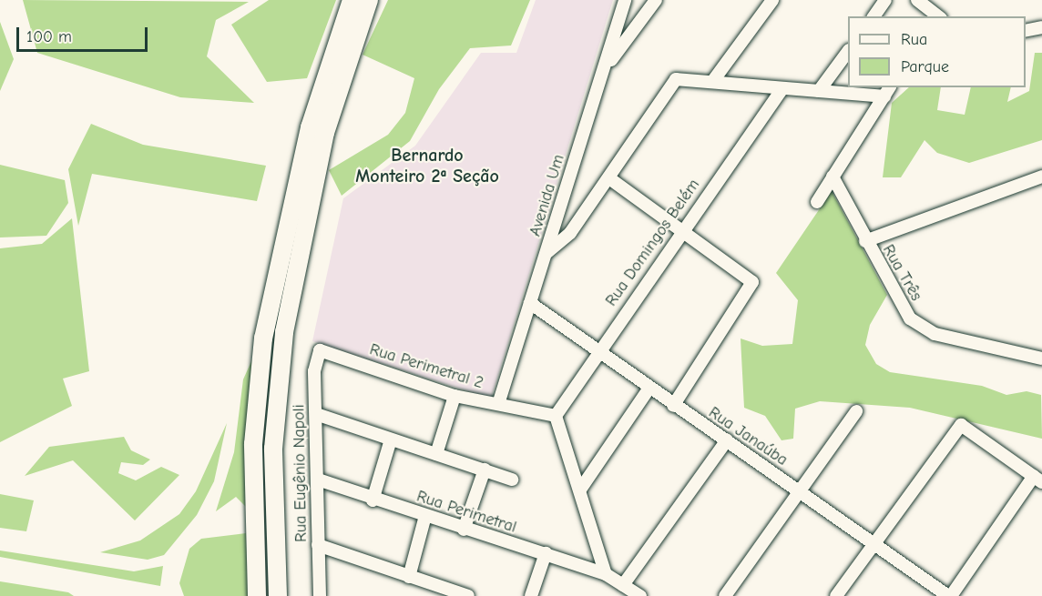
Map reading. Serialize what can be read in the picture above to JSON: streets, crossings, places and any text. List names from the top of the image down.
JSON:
{
  "streets": {
    "street": [
      "Avenida Um",
      "Rua Domingos Belém",
      "Rua Três",
      "Rua Perimetral 2",
      "Rua Janaúba",
      "Rua Eugênio Napoli",
      "Rua Perimetral"
    ]
  },
  "crossings": [
    ["Avenida Um", "Rua Perimetral 2"],
    ["Avenida Um", "Rua Janaúba"],
    ["Rua Domingos Belém", "Rua Perimetral 2"],
    ["Rua Domingos Belém", "Rua Janaúba"],
    ["Rua Perimetral 2", "Rua Eugênio Napoli"],
    ["Rua Eugênio Napoli", "Rua Perimetral"]
  ],
  "districts": ["Bernardo Monteiro 2ª Seção"],
  "legend": ["Rua", "Parque"],
  "scale_bar": "100 m"
}
